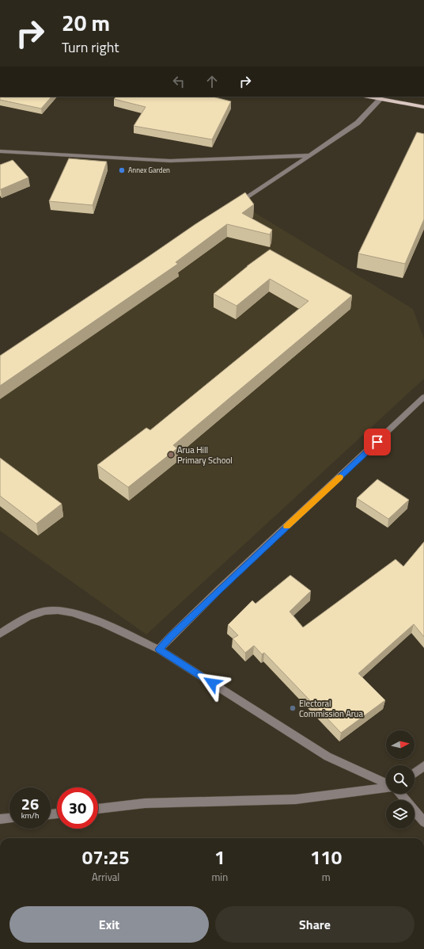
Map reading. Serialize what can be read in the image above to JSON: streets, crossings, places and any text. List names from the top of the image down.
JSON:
{
  "places": ["Annex Garden", "Arua Hill Primary School", "Electoral Commission Arua"],
  "north": "right",
  "page": {
    "turn": ["20 m", "Turn right"],
    "speed": "26 km/h",
    "limit": "30",
    "eta": [
      "07:25",
      "Arrival",
      "1",
      "min",
      "110",
      "m"
    ],
    "buttons": ["Exit", "Share"]
  }
}
